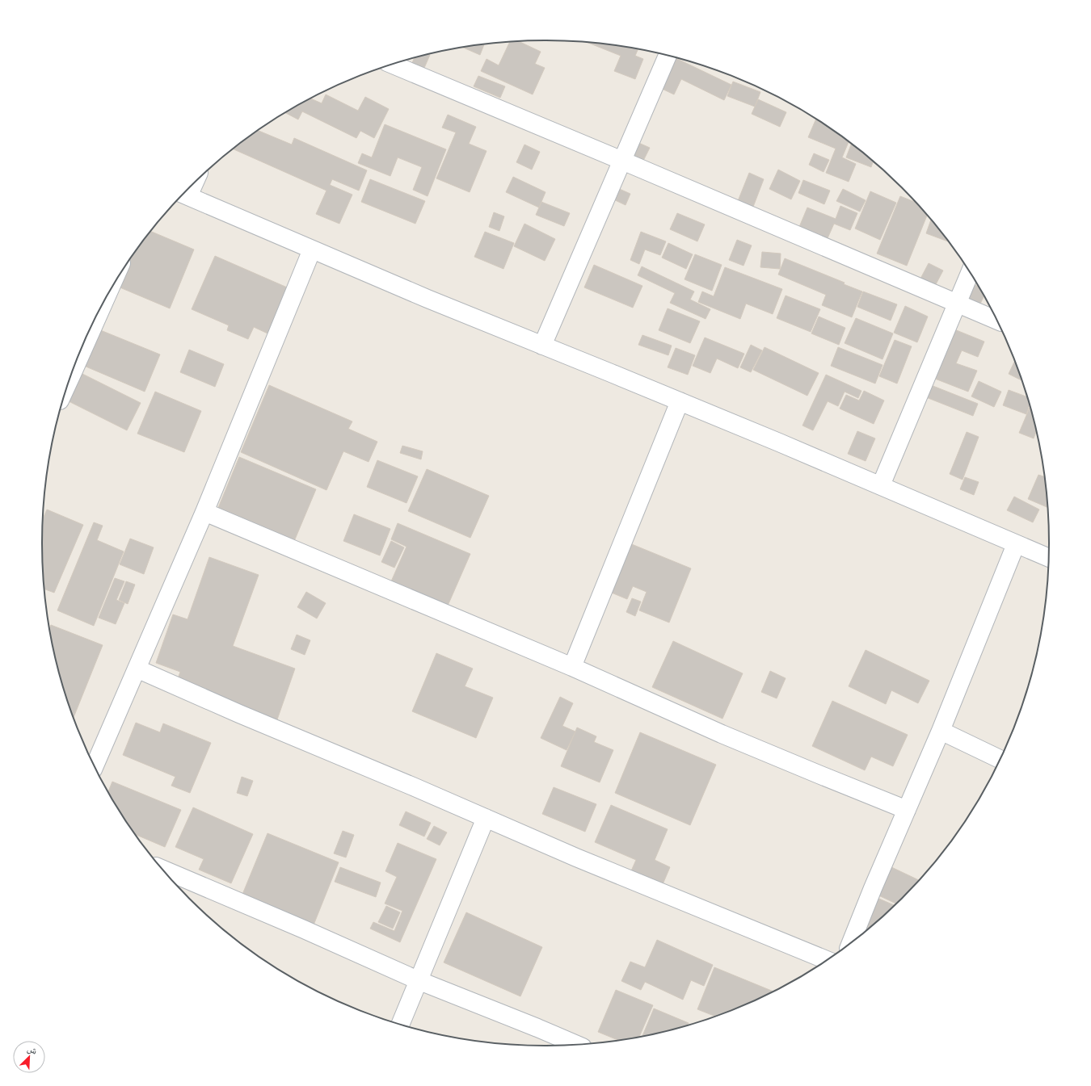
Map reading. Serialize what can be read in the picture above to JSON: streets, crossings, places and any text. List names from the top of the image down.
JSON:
{
  "north": "top right"
}
